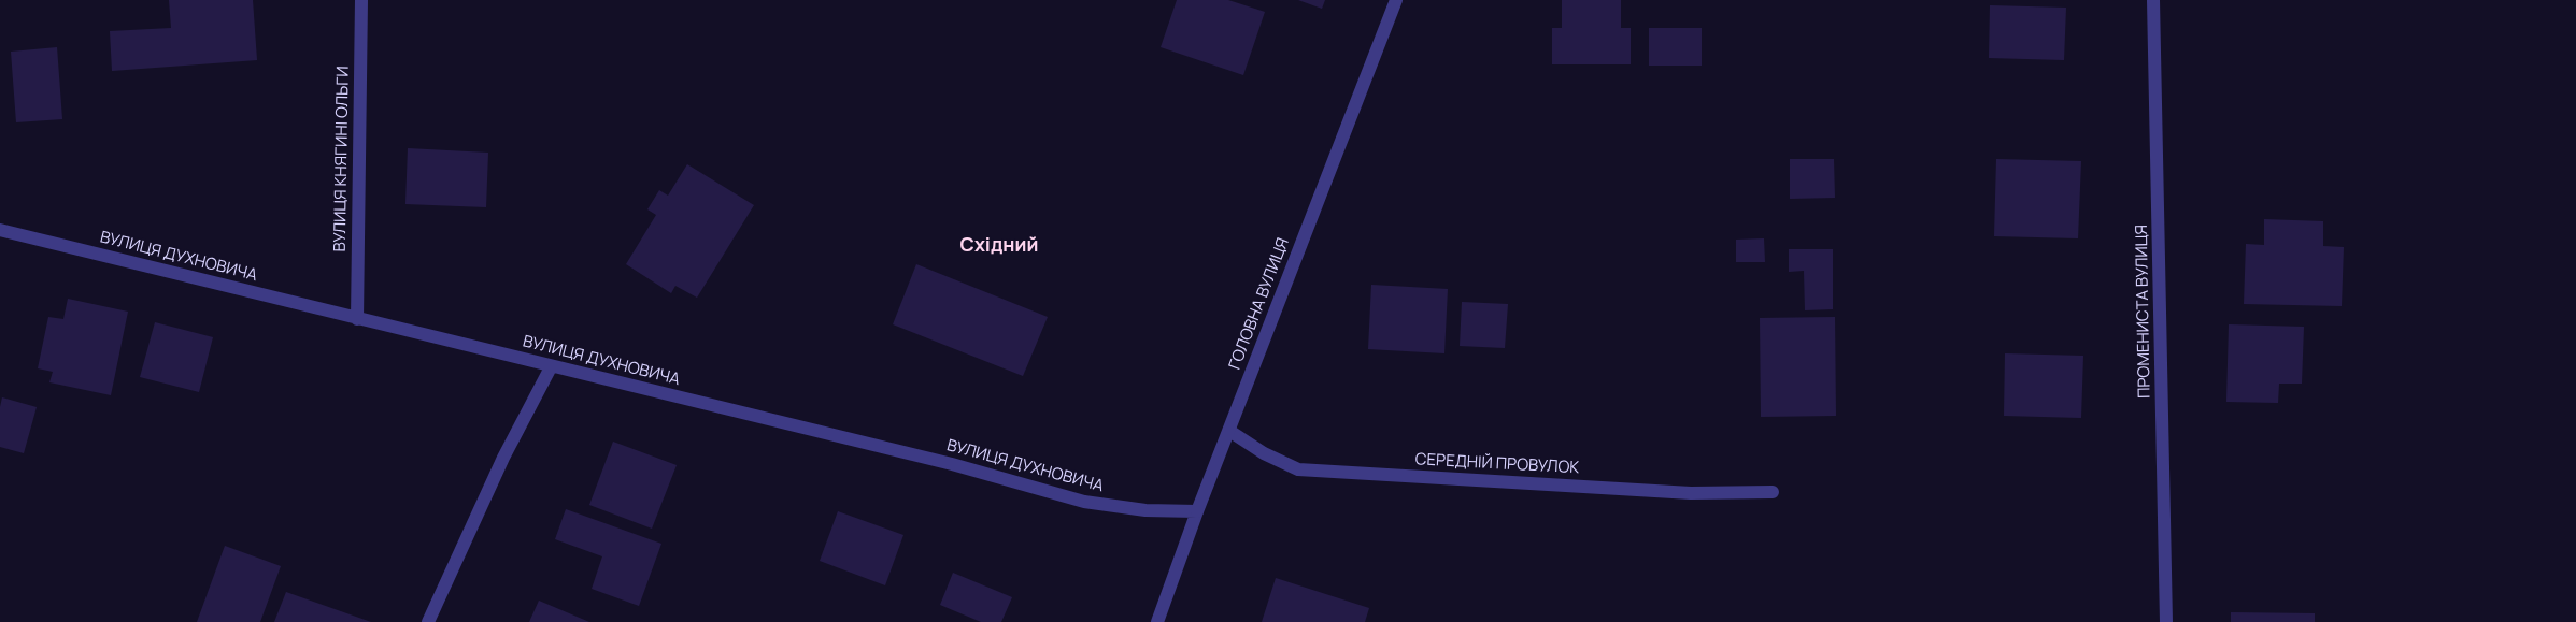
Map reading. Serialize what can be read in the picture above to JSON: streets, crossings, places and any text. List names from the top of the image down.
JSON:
{
  "streets": {
    "street": [
      "ВУЛИЦЯ КНЯГИНІ ОЛЬГИ",
      "ВУЛИЦЯ ДУХНОВИЧА",
      "ГОЛОВНА ВУЛИЦЯ",
      "ПРОМЕНИСТА ВУЛИЦЯ",
      "СЕРЕДНІЙ ПРОВУЛОК"
    ]
  },
  "crossings": [
    ["ВУЛИЦЯ КНЯГИНІ ОЛЬГИ", "ВУЛИЦЯ ДУХНОВИЧА"],
    ["ВУЛИЦЯ ДУХНОВИЧА", "ГОЛОВНА ВУЛИЦЯ"],
    ["ГОЛОВНА ВУЛИЦЯ", "СЕРЕДНІЙ ПРОВУЛОК"]
  ],
  "districts": ["Східний"]
}
